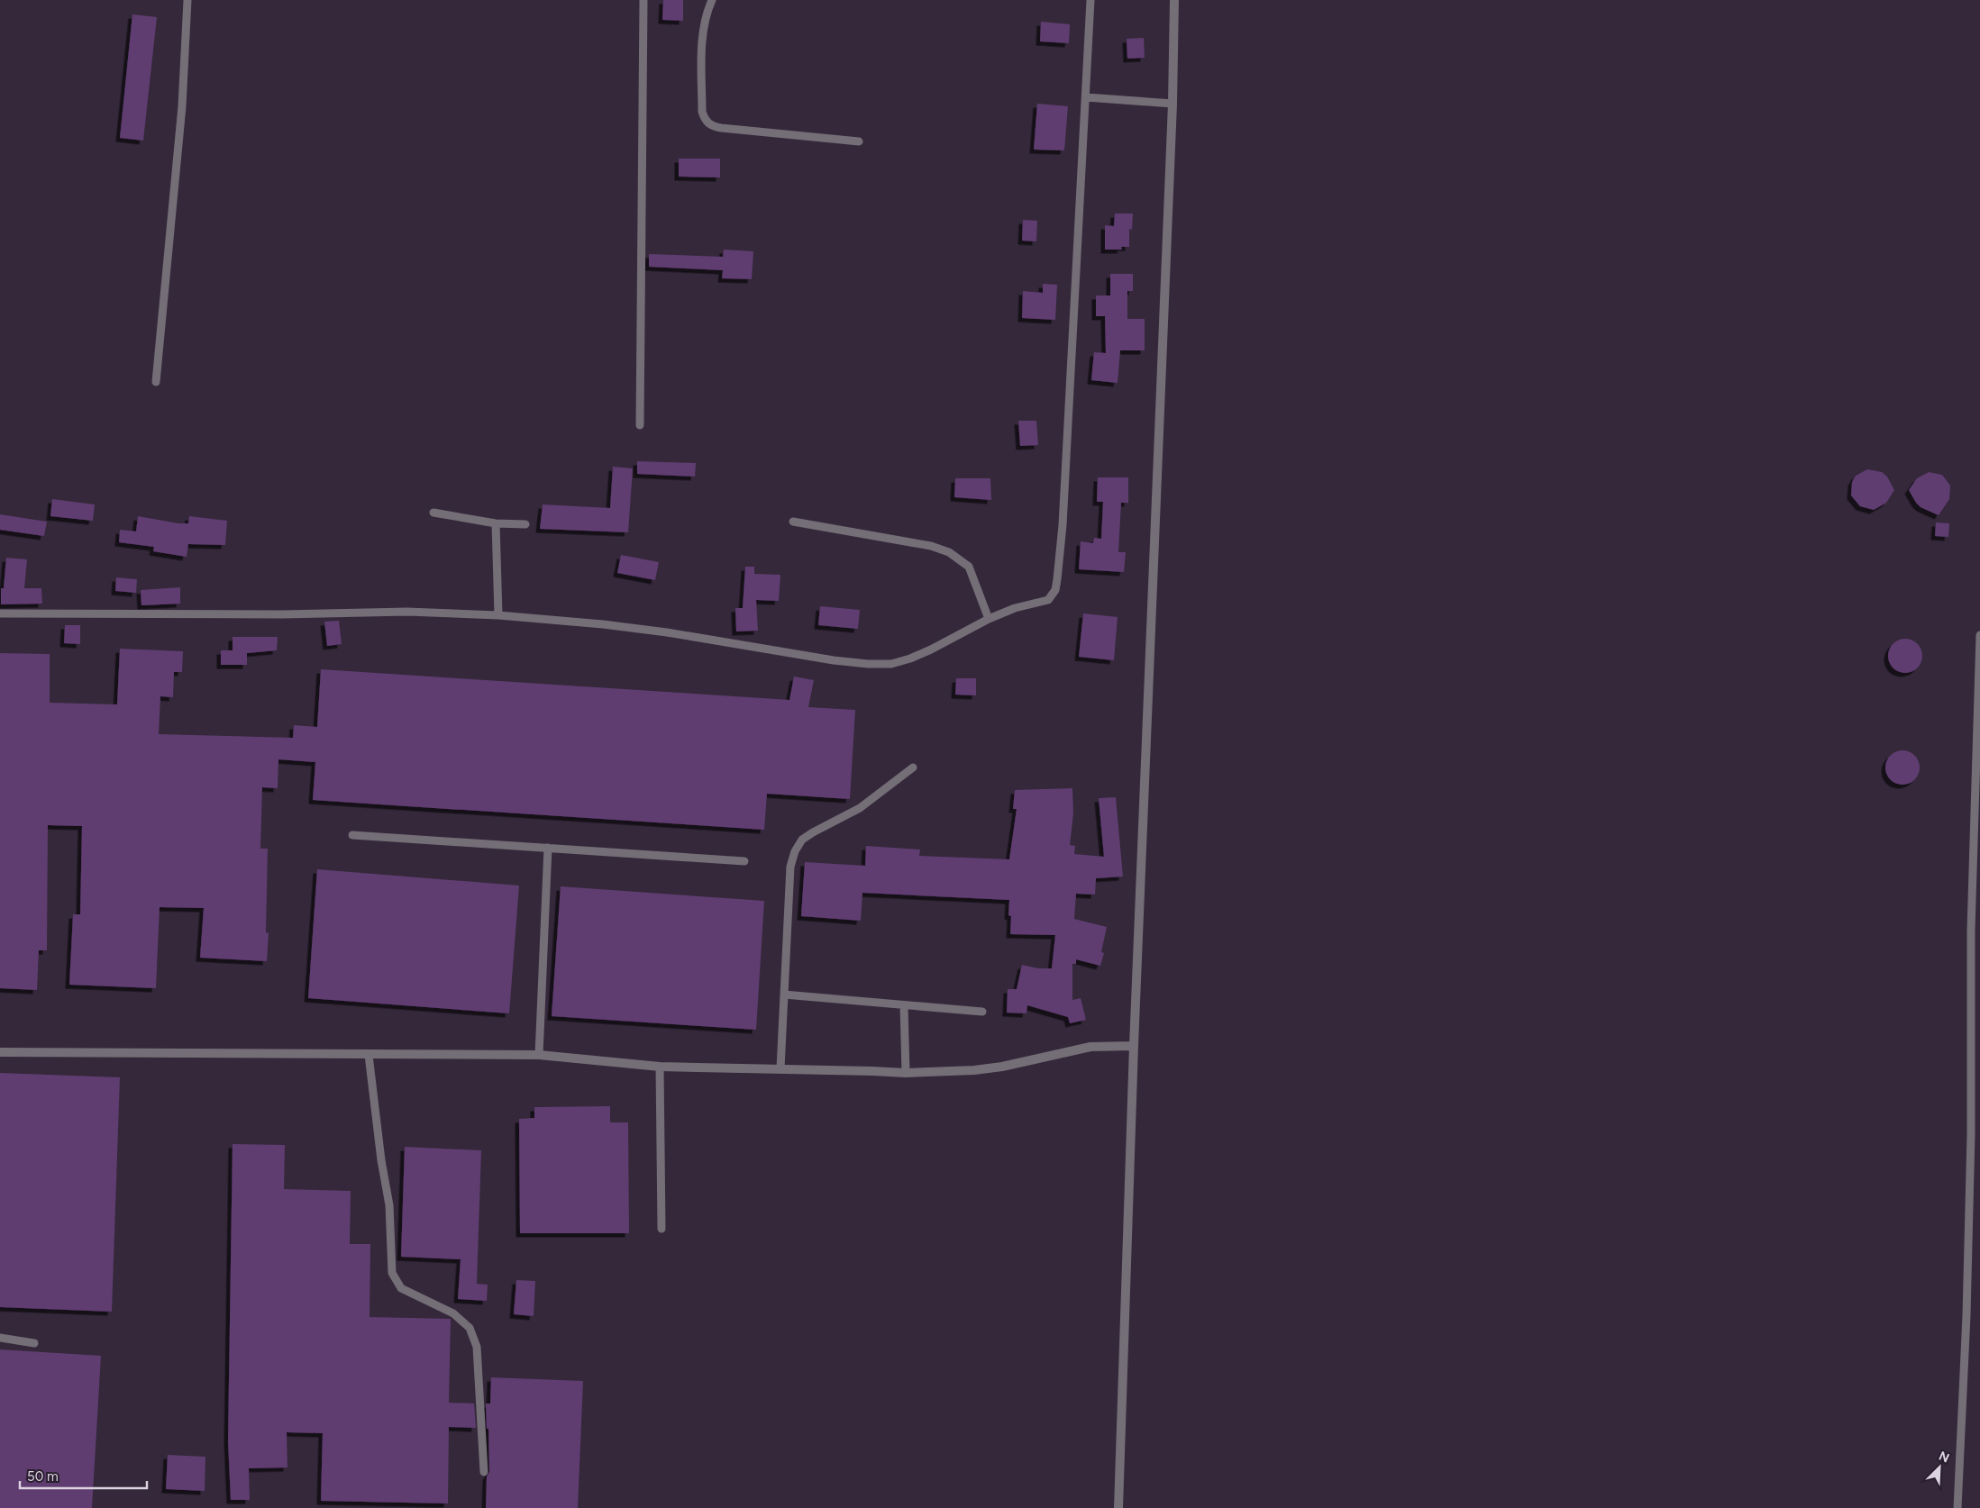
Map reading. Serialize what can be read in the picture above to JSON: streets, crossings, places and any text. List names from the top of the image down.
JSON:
{
  "scale_bar": "50 m",
  "north": "top right"
}
